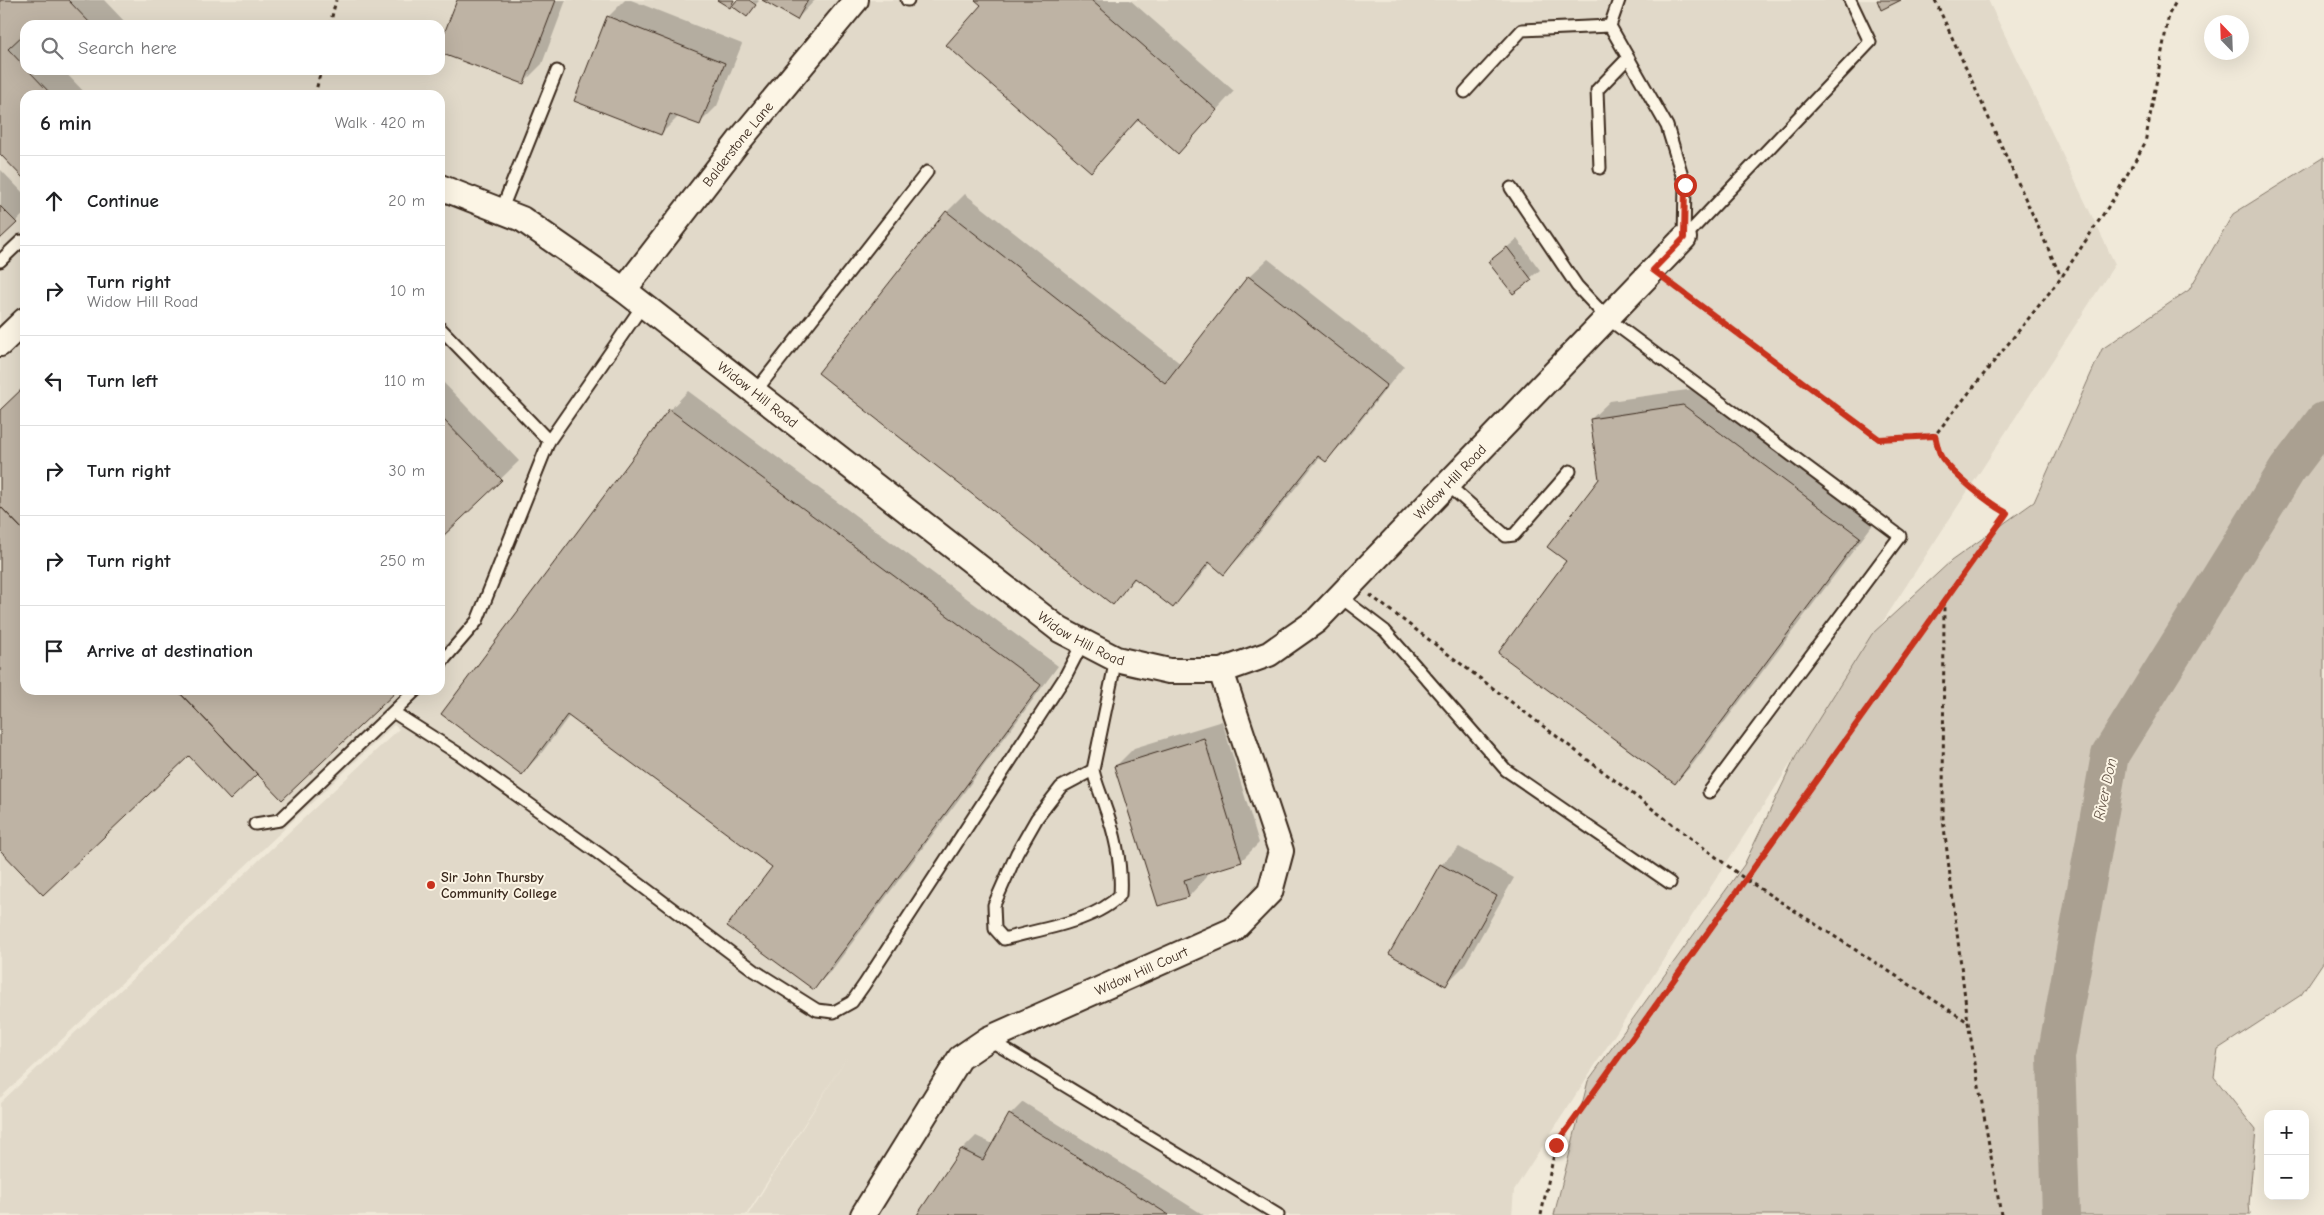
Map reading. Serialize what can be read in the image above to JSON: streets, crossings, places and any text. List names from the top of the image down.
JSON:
{
  "streets": {
    "street": ["Balderstone Lane", "Widow Hill Road", "Widow Hill Court"]
  },
  "crossings": [
    ["Balderstone Lane", "Widow Hill Road"],
    ["Widow Hill Road", "Widow Hill Court"]
  ],
  "water": ["River Don"],
  "places": ["Sir John Thursby Community College"],
  "north": "top left",
  "page": {
    "search": "Search here",
    "heading": ["6 min", "Walk · 420 m"],
    "list": [
      ["Continue", "20 m"],
      ["Turn right", "Widow Hill Road", "10 m"],
      ["Turn left", "110 m"],
      ["Turn right", "30 m"],
      ["Turn right", "250 m"],
      "Arrive at destination"
    ],
    "map_buttons": ["+", "−"]
  }
}
